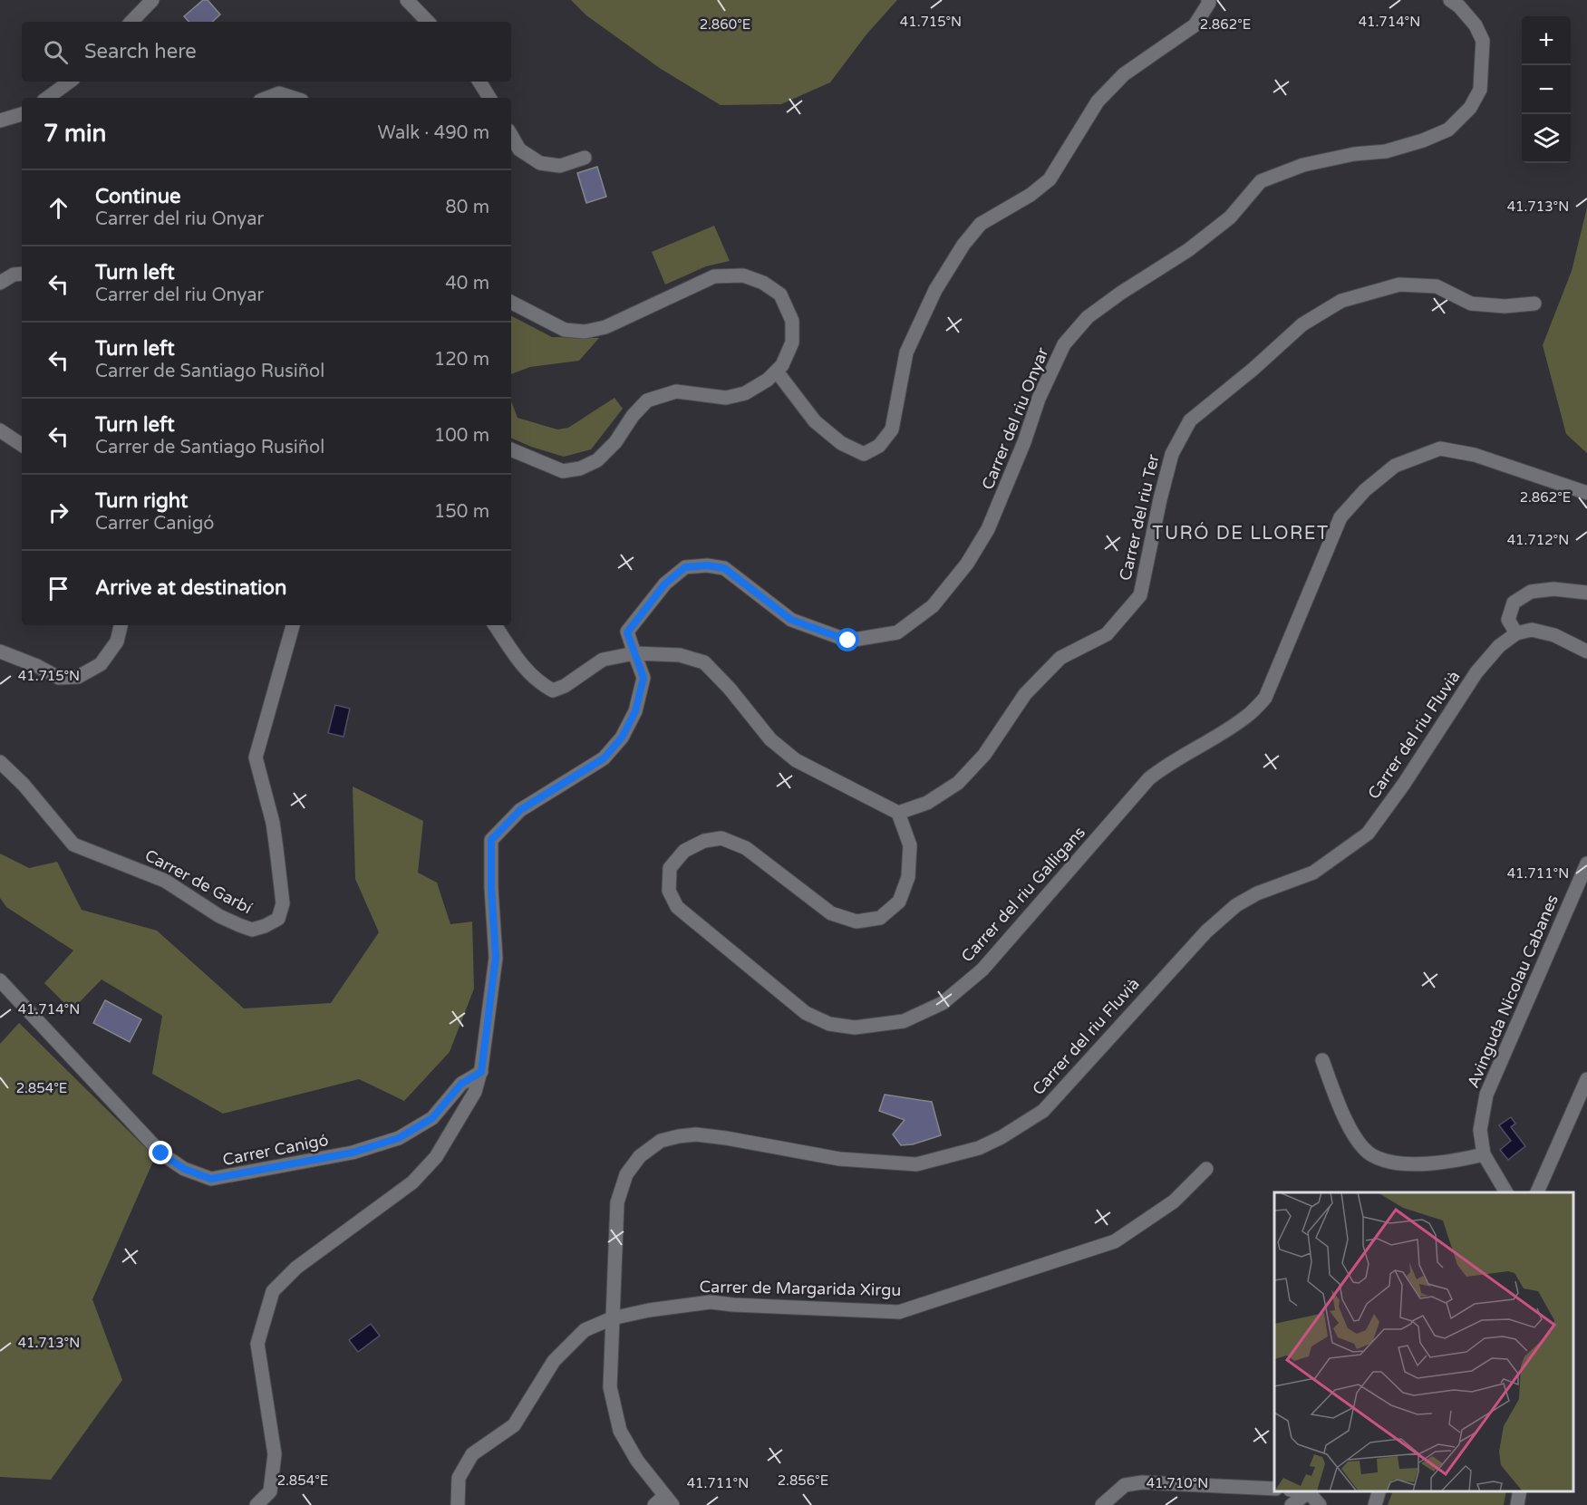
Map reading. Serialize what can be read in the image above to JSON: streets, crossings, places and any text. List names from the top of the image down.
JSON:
{
  "streets": {
    "street": [
      "Carrer del riu Onyar",
      "Carrer del riu Ter",
      "Carrer del riu Fluvià",
      "Carrer de Garbí",
      "Carrer del riu Galligans",
      "Avinguda Nicolau Cabanes",
      "Carrer Canigó",
      "Carrer de Margarida Xirgu"
    ]
  },
  "crossings": [
    ["Carrer del riu Ter", "Carrer del riu Galligans"],
    ["Carrer del riu Fluvià", "Carrer de Margarida Xirgu"]
  ],
  "districts": ["TURÓ DE LLORET"],
  "page": {
    "map_buttons": ["+", "−"],
    "search": "Search here",
    "heading": ["7 min", "Walk · 490 m"],
    "list": [
      ["Continue", "Carrer del riu Onyar", "80 m"],
      ["Turn left", "Carrer del riu Onyar", "40 m"],
      ["Turn left", "Carrer de Santiago Rusiñol", "120 m"],
      ["Turn left", "Carrer de Santiago Rusiñol", "100 m"],
      ["Turn right", "Carrer Canigó", "150 m"],
      "Arrive at destination"
    ]
  },
  "coordinates": [
    "41.715°N",
    "41.714°N",
    "2.860°E",
    "2.862°E",
    "41.713°N",
    "41.712°N",
    "41.711°N",
    "2.854°E",
    "2.856°E",
    "41.710°N"
  ]
}
